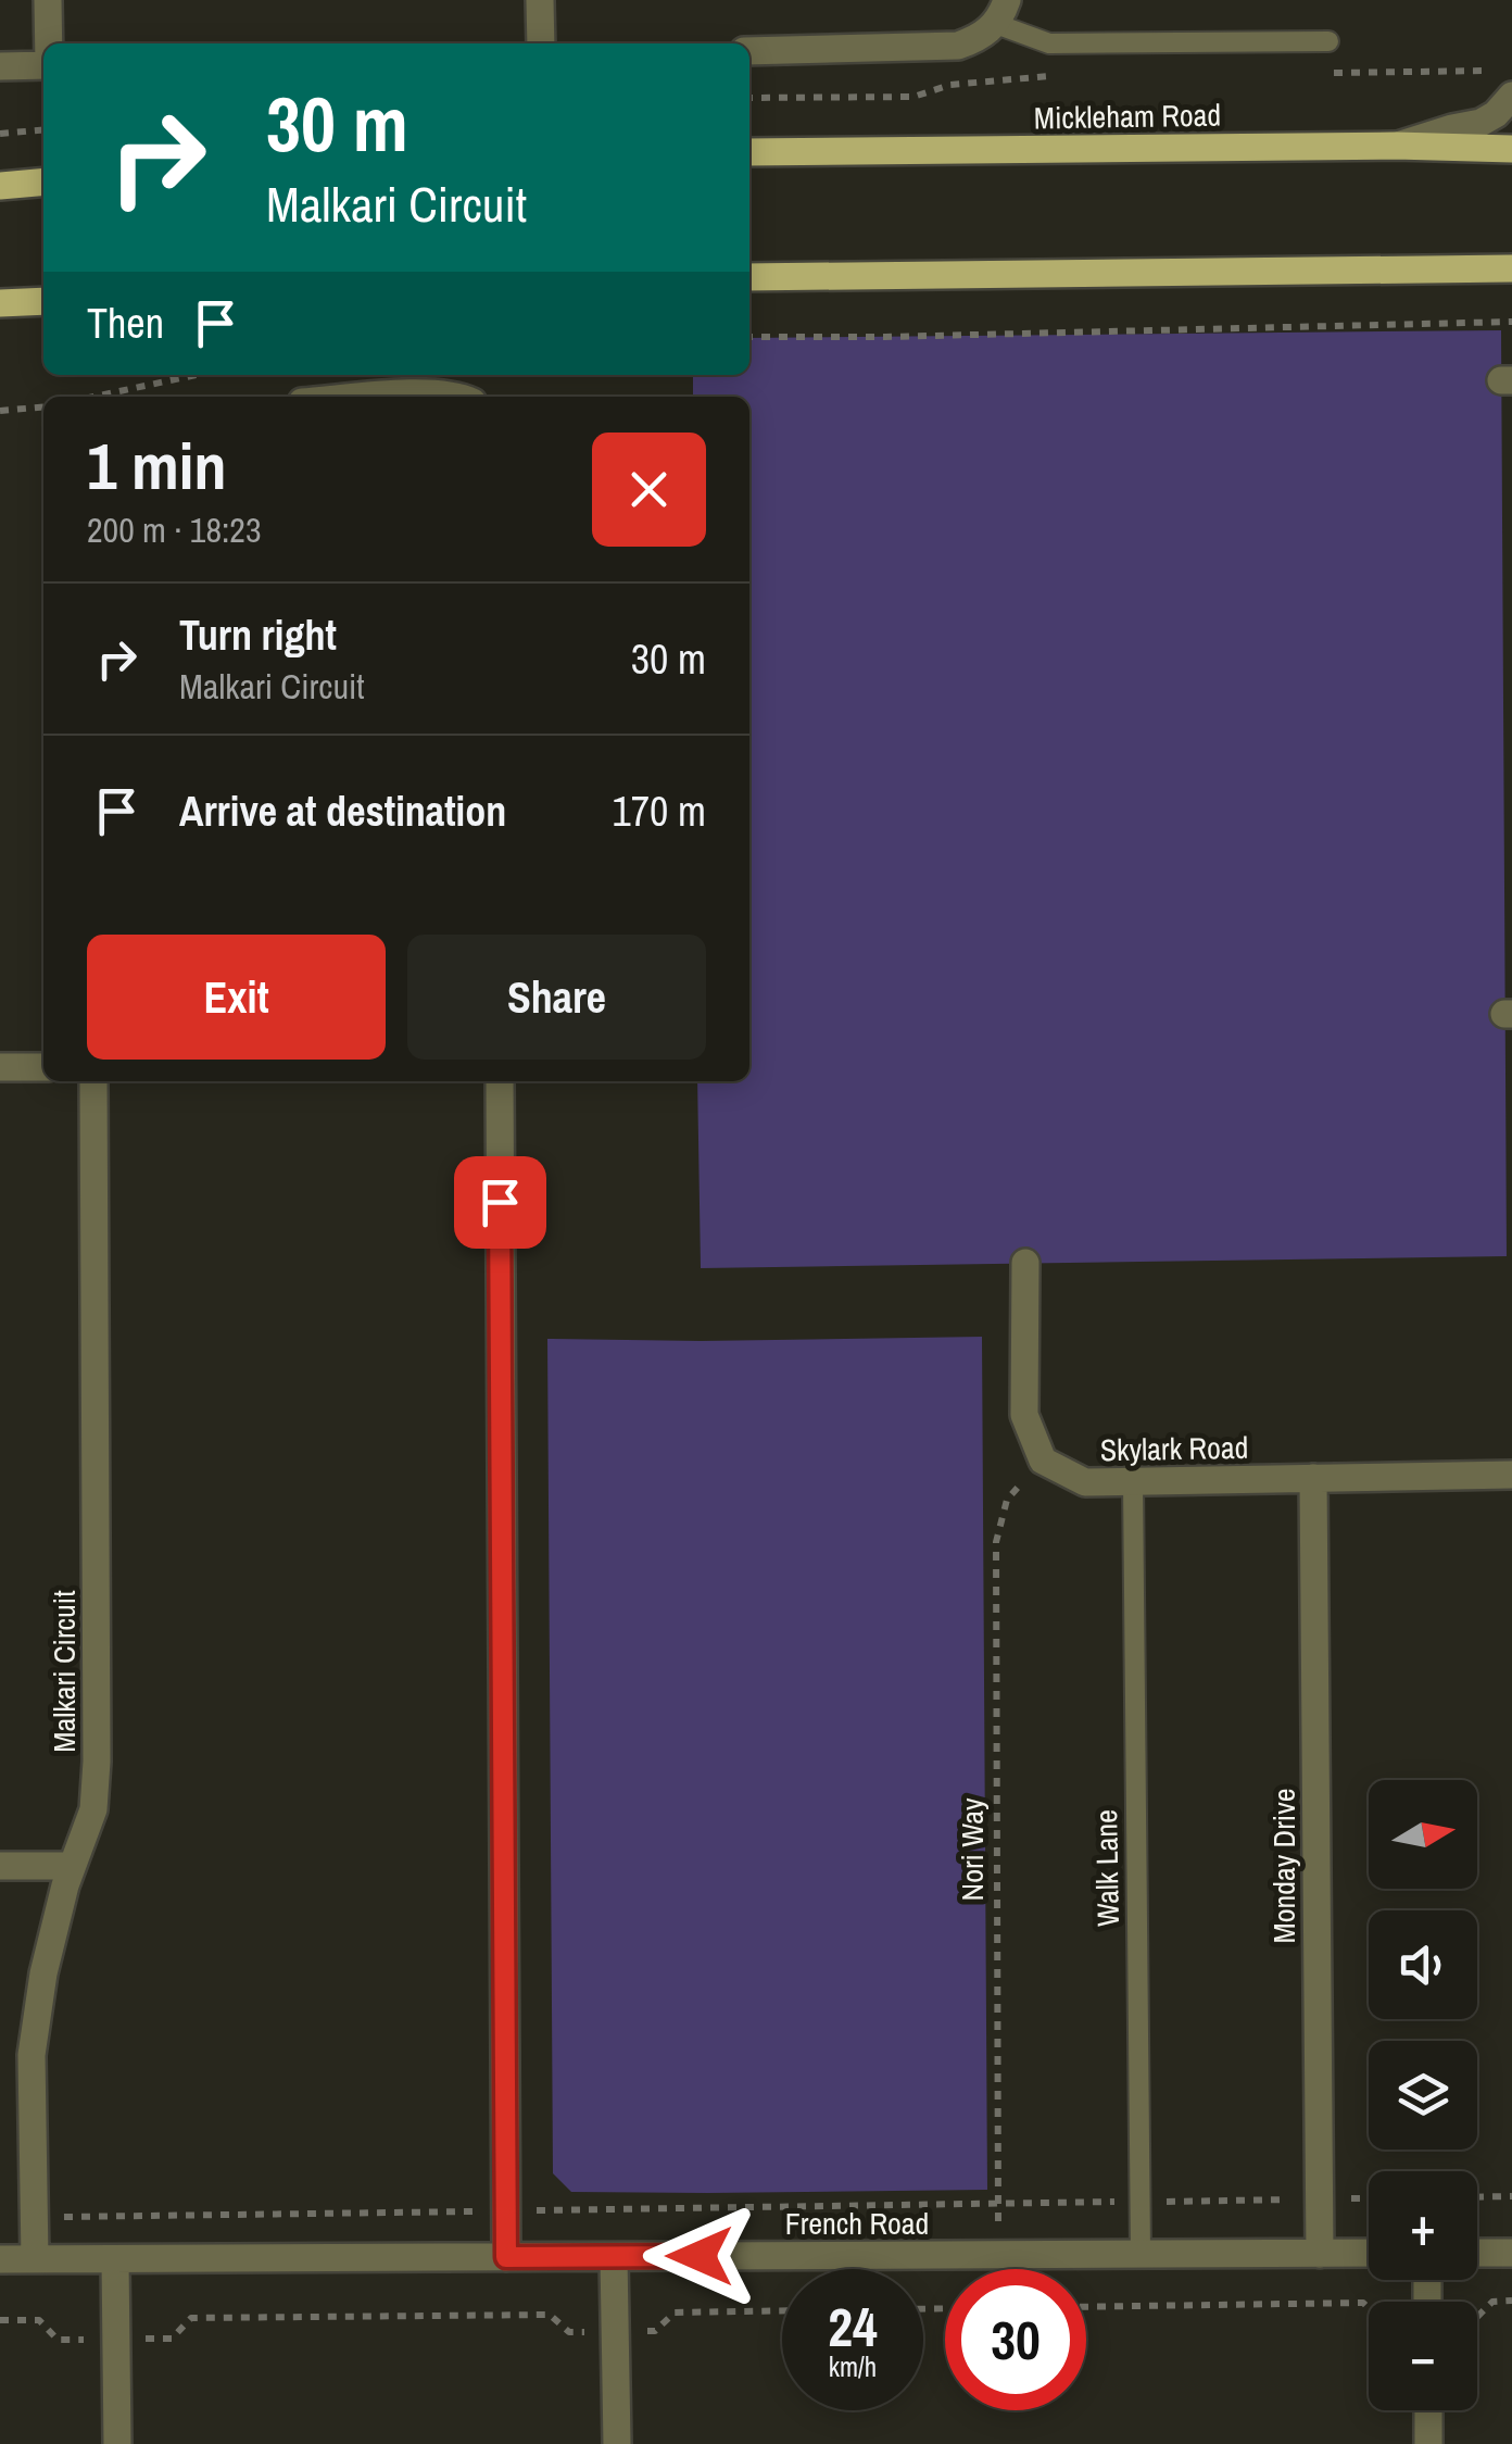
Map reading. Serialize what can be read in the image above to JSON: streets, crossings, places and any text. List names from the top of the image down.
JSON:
{
  "streets": {
    "main road": ["Mickleham Road"],
    "street": [
      "Skylark Road",
      "Malkari Circuit",
      "Monday Drive",
      "French Road"
    ],
    "lane": ["Walk Lane"],
    "path": ["Nori Way"]
  },
  "crossings": [
    ["Skylark Road", "Nori Way"],
    ["Skylark Road", "Monday Drive"],
    ["Skylark Road", "Walk Lane"],
    ["Malkari Circuit", "French Road"],
    ["Nori Way", "French Road"],
    ["Monday Drive", "French Road"],
    ["Walk Lane", "French Road"]
  ],
  "north": "right",
  "page": {
    "turn": ["30 m", "Malkari Circuit"],
    "then": "Then",
    "heading": ["1 min", "200 m · 18:23"],
    "list": [
      {
        "name": "Turn right",
        "note": "Malkari Circuit",
        "value": "30 m"
      },
      {
        "name": "Arrive at destination",
        "value": "170 m"
      }
    ],
    "buttons": ["Exit", "Share"],
    "map_buttons": ["+", "−"],
    "speed": "24 km/h",
    "limit": "30"
  }
}
